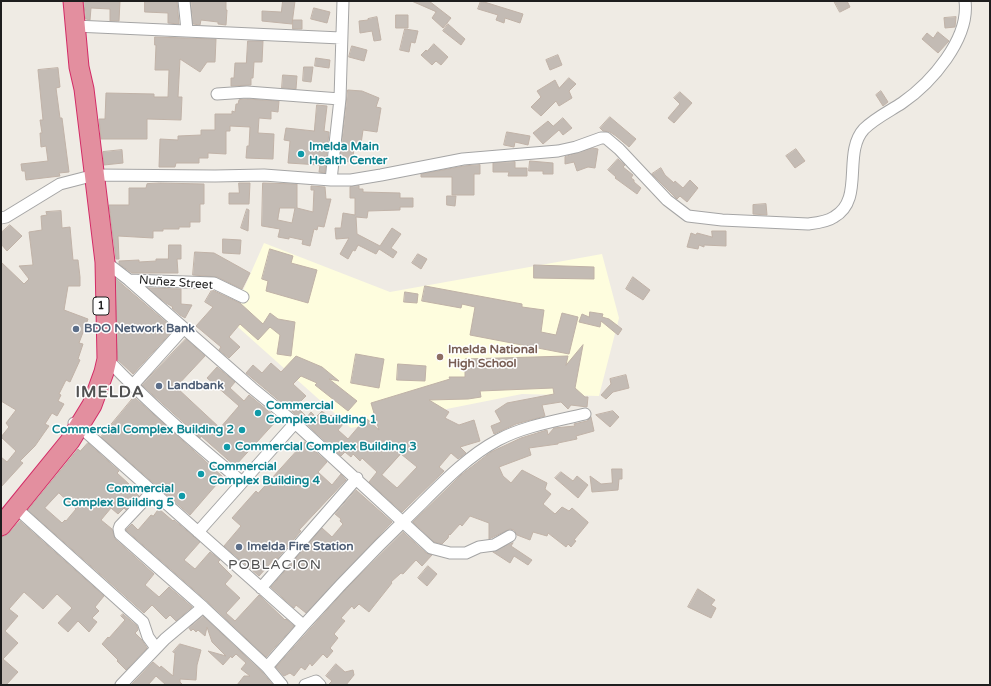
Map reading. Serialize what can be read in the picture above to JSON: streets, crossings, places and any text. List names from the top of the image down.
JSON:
{
  "streets": {
    "highway": ["1"],
    "street": ["Nuñez Street"]
  },
  "districts": ["IMELDA", "POBLACION"],
  "places": [
    "Imelda Main Health Center",
    "BDO Network Bank",
    "Imelda National High School",
    "Landbank",
    "Commercial Complex Building 1",
    "Commercial Complex Building 2",
    "Commercial Complex Building 3",
    "Commercial Complex Building 4",
    "Commercial Complex Building 5",
    "Imelda Fire Station"
  ]
}
